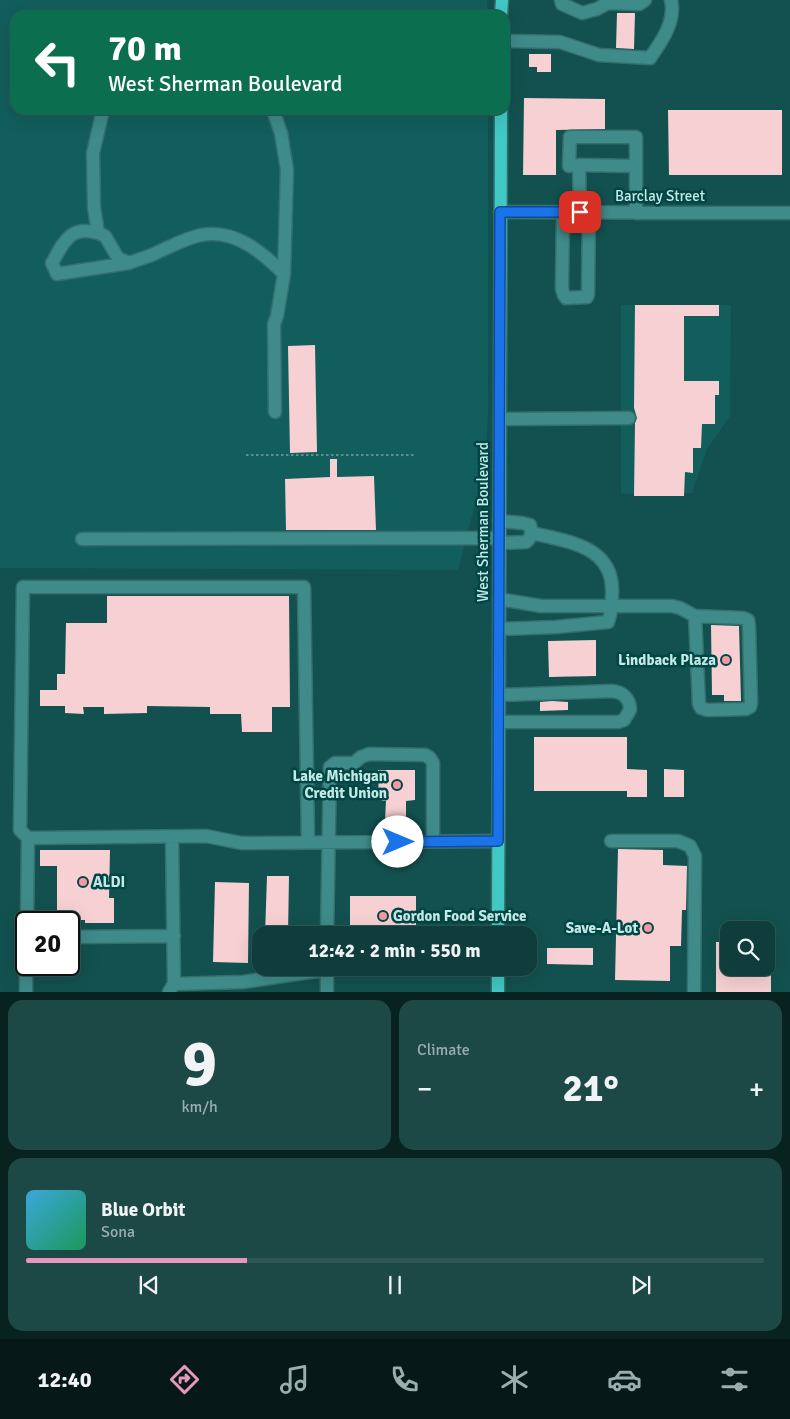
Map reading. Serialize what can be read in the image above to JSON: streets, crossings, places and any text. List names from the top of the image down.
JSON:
{
  "streets": {
    "main road": ["West Sherman Boulevard"],
    "street": ["Barclay Street"]
  },
  "crossings": [
    ["Barclay Street", "West Sherman Boulevard"]
  ],
  "places": [
    "Lindback Plaza",
    "Lake Michigan Credit Union",
    "ALDI",
    "Gordon Food Service",
    "Save-A-Lot"
  ],
  "page": {
    "turn": ["70 m", "West Sherman Boulevard"],
    "limit": "20",
    "trip": "12:42 · 2 min · 550 m",
    "tile": [
      ["9", "km/h"],
      "Climate"
    ],
    "heat": ["−", "21°", "+"],
    "song": ["Blue Orbit", "Sona"],
    "tabs": "12:40"
  }
}
